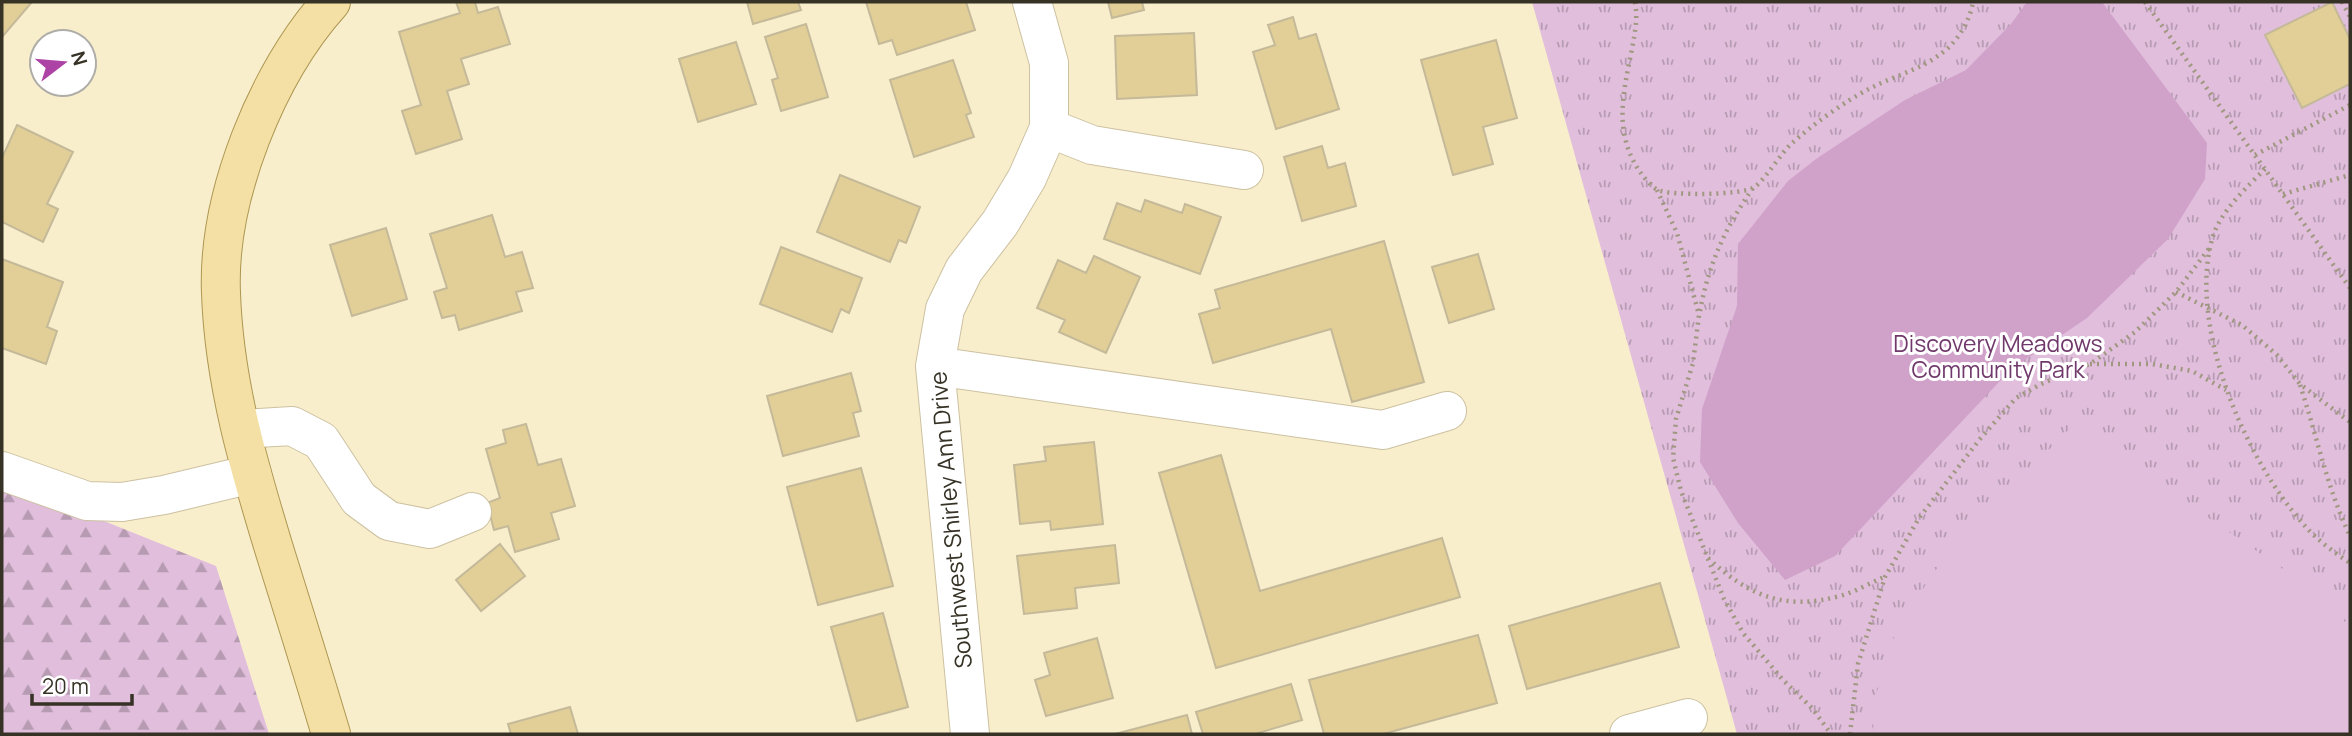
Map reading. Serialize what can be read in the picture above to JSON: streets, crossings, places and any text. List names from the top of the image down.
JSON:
{
  "streets": {
    "street": ["Southwest Shirley Ann Drive"]
  },
  "parks": ["Discovery Meadows Community Park"],
  "scale_bar": "20 m",
  "north": "right"
}
